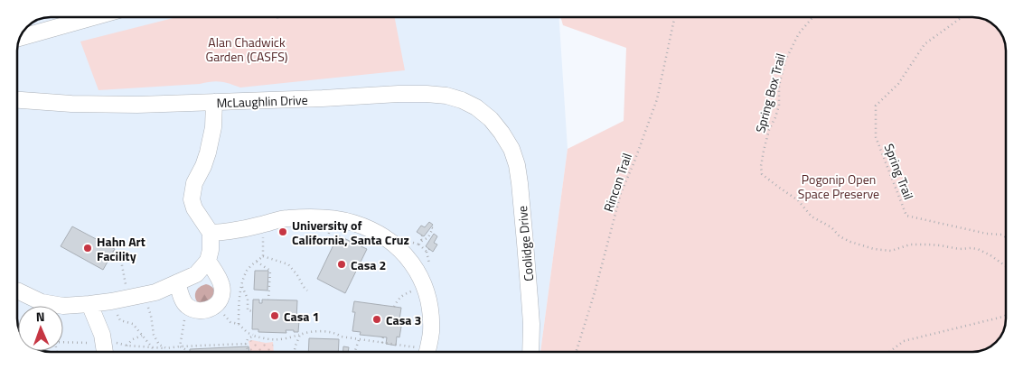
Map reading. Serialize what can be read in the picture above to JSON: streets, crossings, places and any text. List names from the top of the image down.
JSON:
{
  "streets": {
    "street": ["McLaughlin Drive", "Coolidge Drive"],
    "path": ["Spring Box Trail", "Spring Trail", "Rincon Trail"]
  },
  "crossings": [
    ["McLaughlin Drive", "Coolidge Drive"]
  ],
  "parks": ["Alan Chadwick Garden (CASFS)", "Pogonip Open Space Preserve"],
  "places": [
    "University of California, Santa Cruz",
    "Hahn Art Facility",
    "Casa 2",
    "Casa 1",
    "Casa 3"
  ],
  "north": "top"
}
